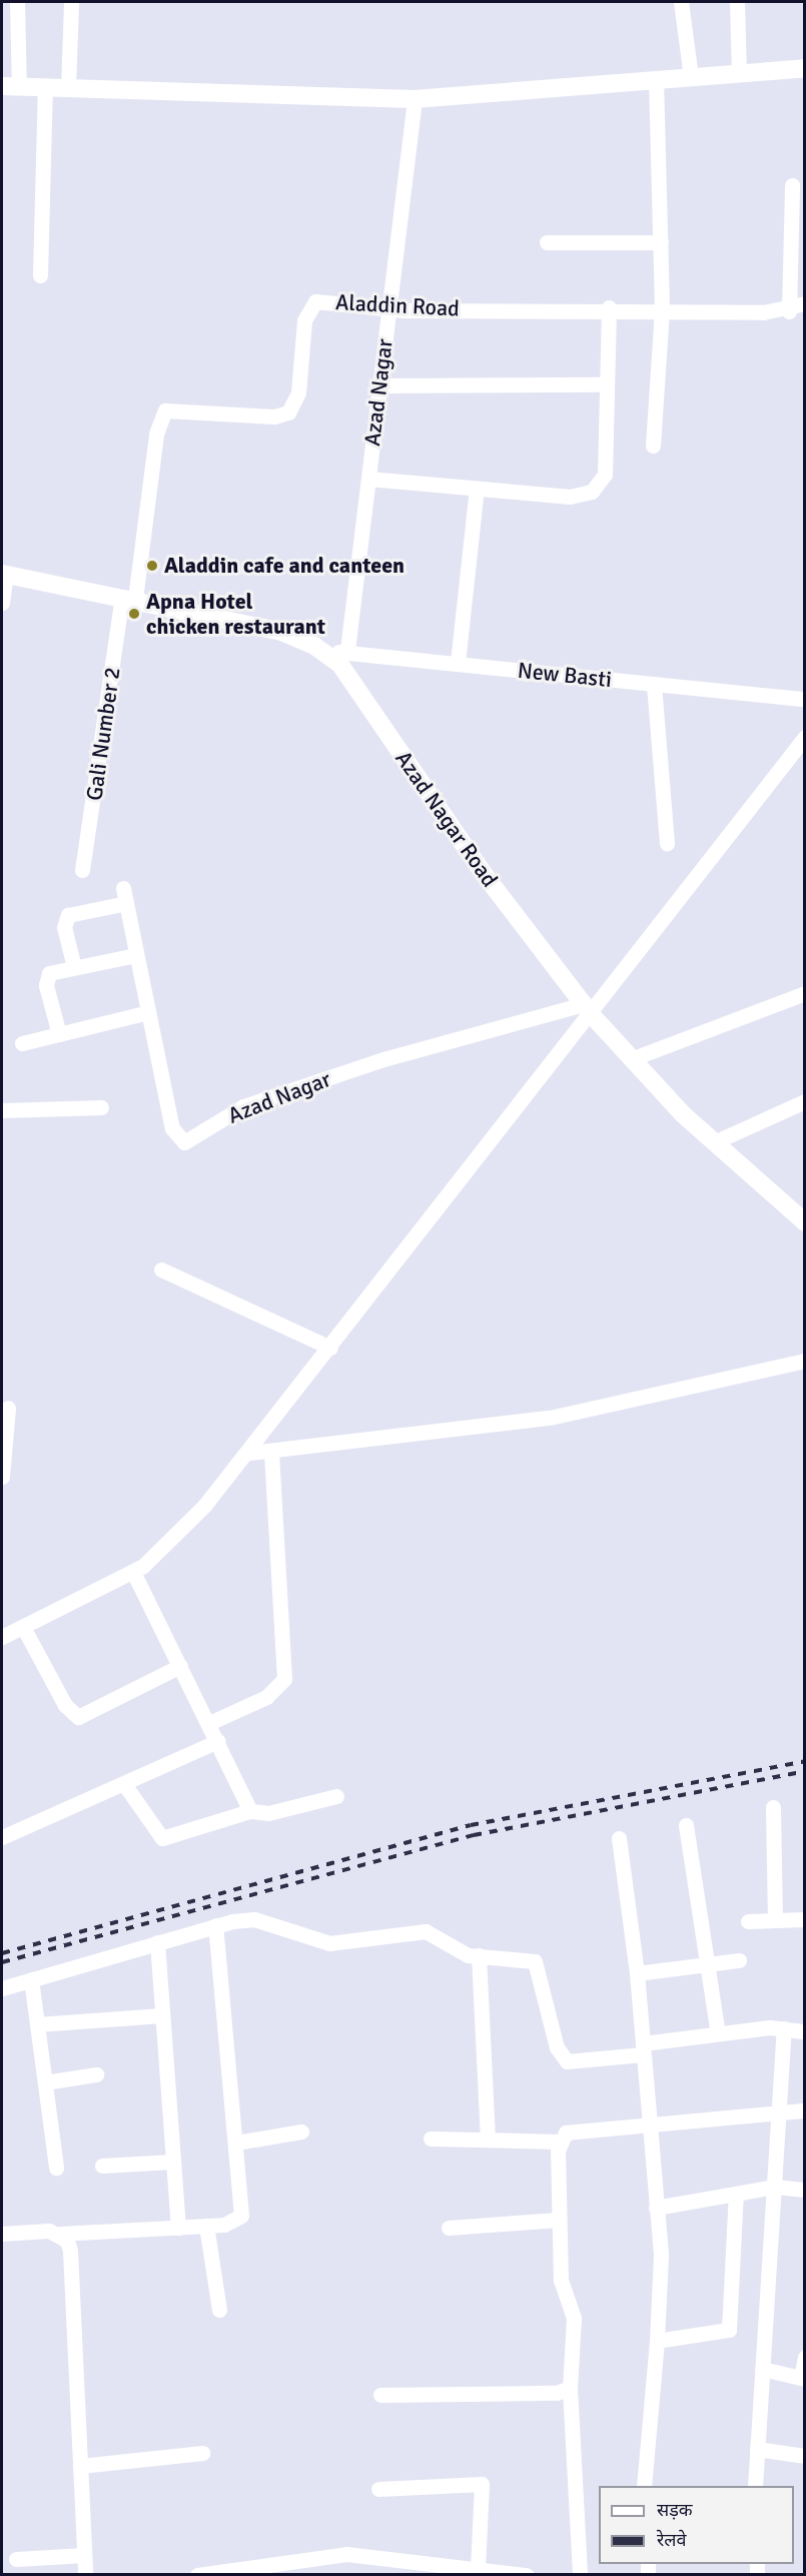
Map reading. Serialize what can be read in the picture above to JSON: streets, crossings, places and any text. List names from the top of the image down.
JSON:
{
  "streets": {
    "street": [
      "Aladdin Road",
      "Azad Nagar",
      "New Basti",
      "Gali Number 2",
      "Azad Nagar Road"
    ]
  },
  "crossings": [
    ["Aladdin Road", "Azad Nagar"],
    ["Aladdin Road", "Gali Number 2"],
    ["Aladdin Road", "Azad Nagar Road"],
    ["Azad Nagar", "New Basti"],
    ["Azad Nagar", "Azad Nagar Road"],
    ["New Basti", "Azad Nagar Road"],
    ["Gali Number 2", "Azad Nagar Road"]
  ],
  "places": ["Aladdin cafe and canteen", "Apna Hotel chicken restaurant"],
  "legend": ["सड़क", "रेलवे"]
}
